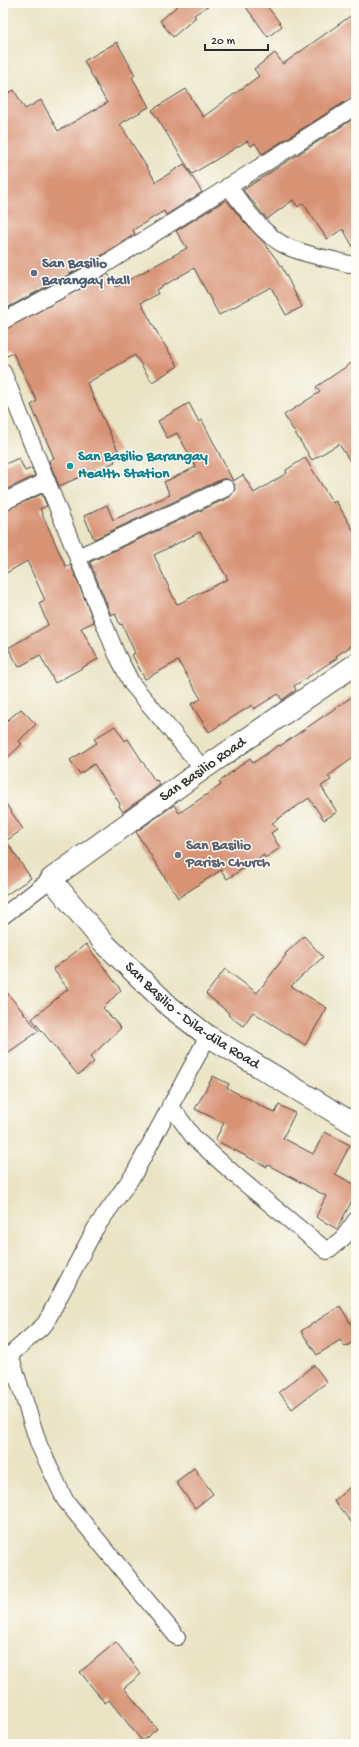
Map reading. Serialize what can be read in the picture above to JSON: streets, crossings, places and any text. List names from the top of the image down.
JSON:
{
  "streets": {
    "street": ["San Basilio Road", "San Basilio - Dila-dila Road"]
  },
  "crossings": [
    ["San Basilio Road", "San Basilio - Dila-dila Road"]
  ],
  "places": ["San Basilio Barangay Hall", "San Basilio Barangay Health Station", "San Basilio Parish Church"],
  "scale_bar": "20 m"
}
